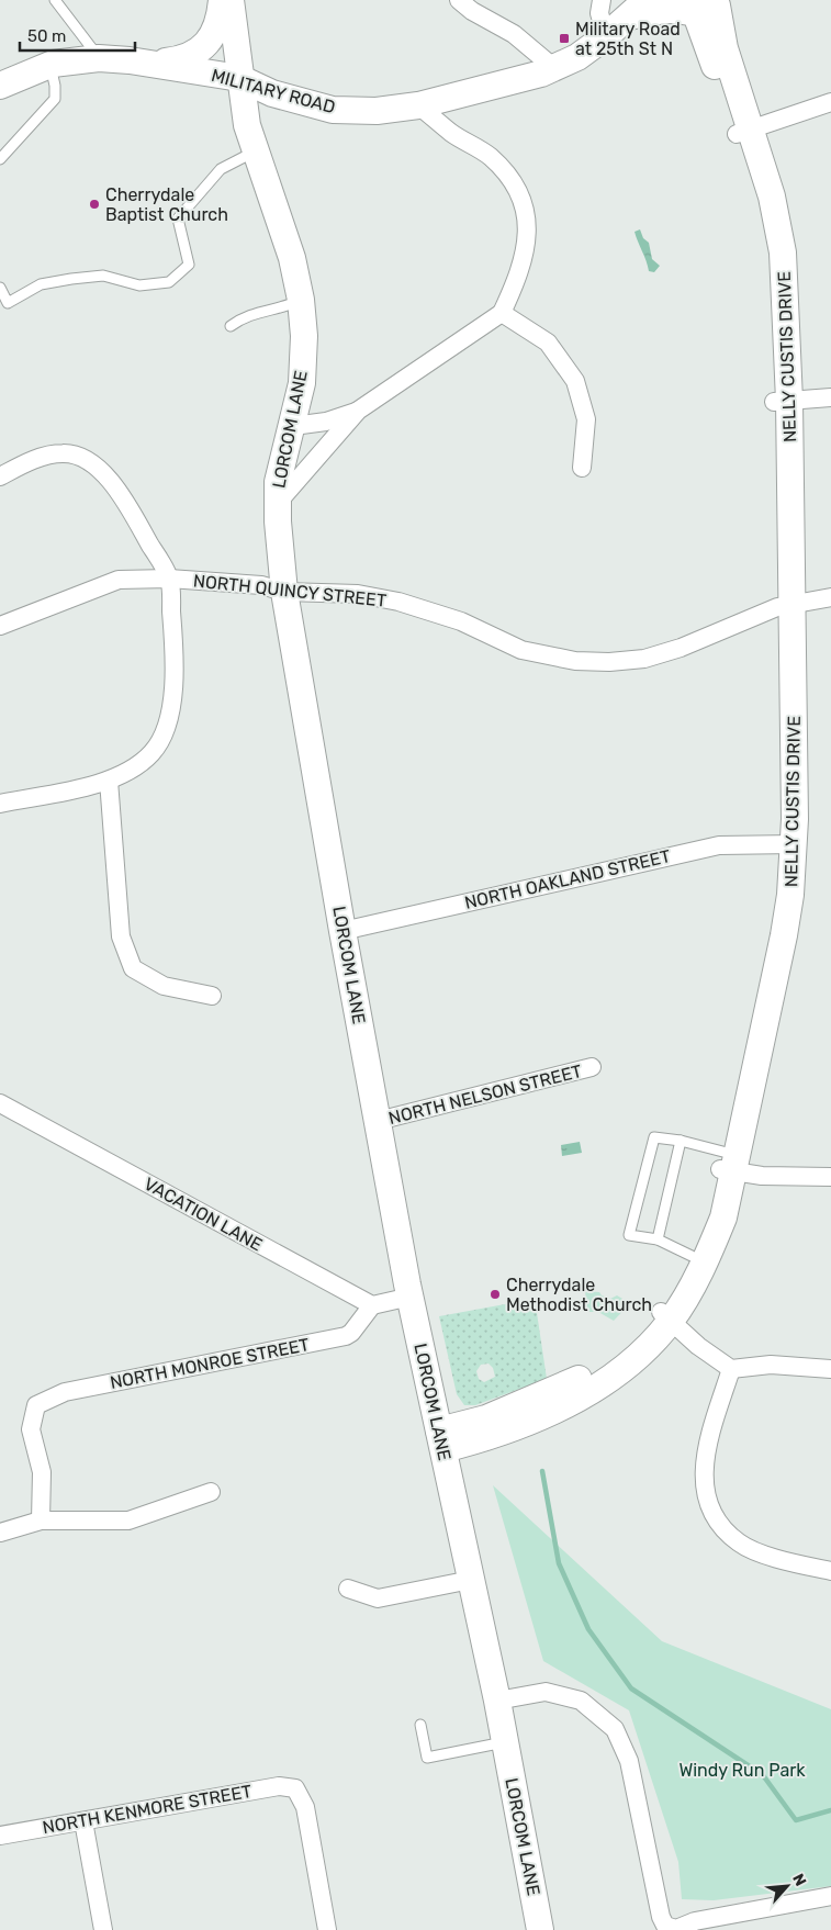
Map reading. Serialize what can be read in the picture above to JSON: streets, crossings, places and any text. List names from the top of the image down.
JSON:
{
  "streets": {
    "street": [
      "MILITARY ROAD",
      "NELLY CUSTIS DRIVE",
      "LORCOM LANE",
      "NORTH QUINCY STREET",
      "NORTH OAKLAND STREET",
      "NORTH NELSON STREET",
      "VACATION LANE",
      "NORTH MONROE STREET",
      "NORTH KENMORE STREET"
    ]
  },
  "crossings": [
    ["MILITARY ROAD", "NELLY CUSTIS DRIVE"],
    ["MILITARY ROAD", "LORCOM LANE"],
    ["NELLY CUSTIS DRIVE", "LORCOM LANE"],
    ["NELLY CUSTIS DRIVE", "NORTH QUINCY STREET"],
    ["NELLY CUSTIS DRIVE", "NORTH OAKLAND STREET"],
    ["LORCOM LANE", "NORTH QUINCY STREET"],
    ["LORCOM LANE", "NORTH OAKLAND STREET"],
    ["LORCOM LANE", "NORTH NELSON STREET"],
    ["VACATION LANE", "NORTH MONROE STREET"]
  ],
  "parks": ["Windy Run Park"],
  "places": {
    "transit": ["Military Road at 25th St N"],
    "other": ["Cherrydale Baptist Church", "Cherrydale Methodist Church"]
  },
  "scale_bar": "50 m",
  "north": "top right"
}
